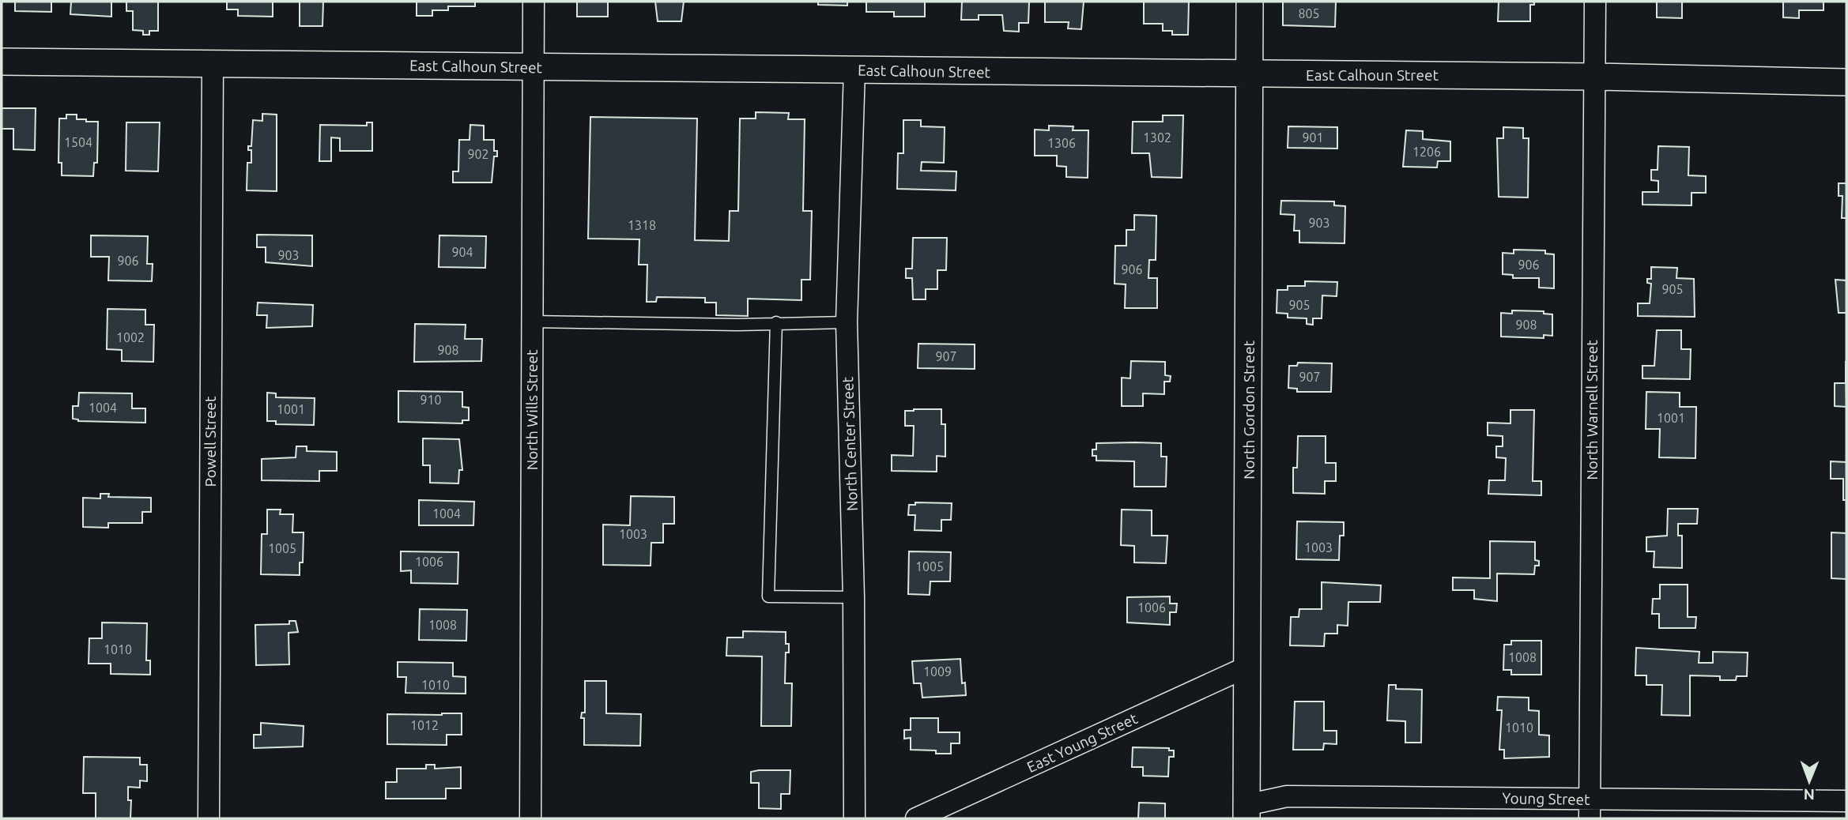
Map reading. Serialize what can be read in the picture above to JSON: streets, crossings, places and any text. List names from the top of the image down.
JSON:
{
  "streets": {
    "street": [
      "East Calhoun Street",
      "North Wills Street",
      "North Gordon Street",
      "North Warnell Street",
      "Powell Street",
      "North Center Street",
      "East Young Street",
      "Young Street"
    ]
  },
  "crossings": [
    ["East Calhoun Street", "North Wills Street"],
    ["East Calhoun Street", "North Gordon Street"],
    ["East Calhoun Street", "North Warnell Street"],
    ["East Calhoun Street", "Powell Street"],
    ["East Calhoun Street", "North Center Street"],
    ["North Gordon Street", "East Young Street"],
    ["North Gordon Street", "Young Street"],
    ["North Warnell Street", "Young Street"]
  ],
  "house_numbers": [
    "805",
    "1302",
    "901",
    "1504",
    "1306",
    "1206",
    "902",
    "903",
    "1318",
    "904",
    "903",
    "906",
    "906",
    "906",
    "905",
    "905",
    "908",
    "1002",
    "908",
    "907",
    "907",
    "910",
    "1004",
    "1001",
    "1001",
    "1004",
    "1003",
    "1003",
    "1005",
    "1006",
    "1005",
    "1006",
    "1008",
    "1010",
    "1008",
    "1009",
    "1010",
    "1012",
    "1010"
  ],
  "north": "bottom"
}
